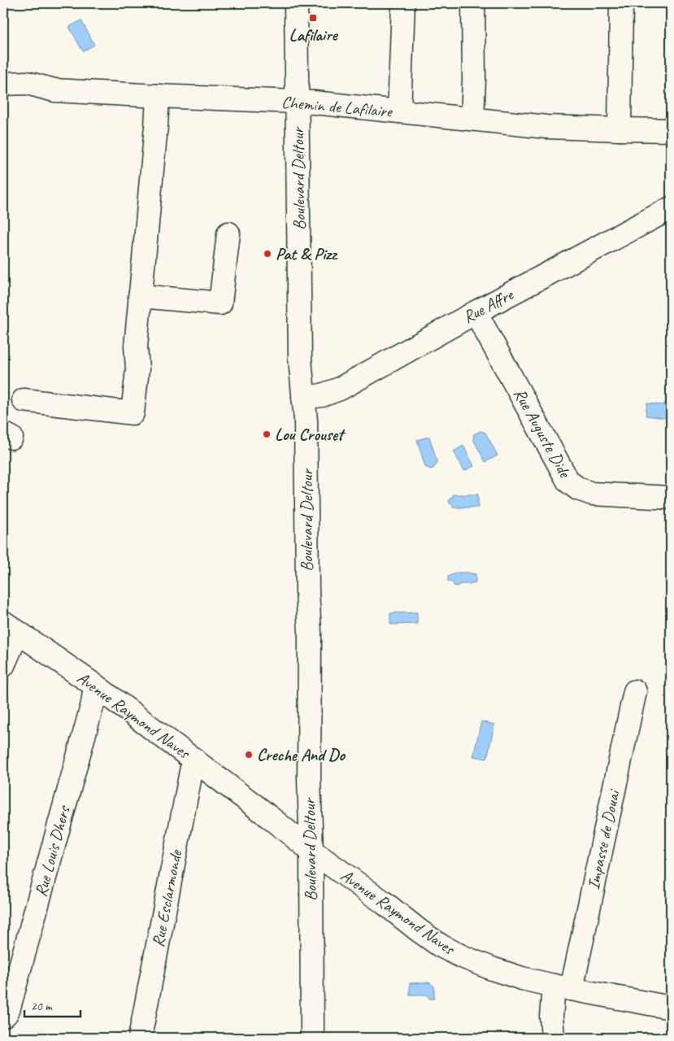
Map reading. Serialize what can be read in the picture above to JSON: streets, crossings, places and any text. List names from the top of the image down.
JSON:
{
  "streets": {
    "street": [
      "Chemin de Lafilaire",
      "Boulevard Deltour",
      "Rue Affre",
      "Rue Auguste Dide",
      "Avenue Raymond Naves",
      "Impasse de Douai",
      "Rue Louis Dhers",
      "Rue Esclarmonde"
    ]
  },
  "crossings": [
    ["Chemin de Lafilaire", "Boulevard Deltour"],
    ["Boulevard Deltour", "Rue Affre"],
    ["Boulevard Deltour", "Avenue Raymond Naves"],
    ["Rue Affre", "Rue Auguste Dide"],
    ["Avenue Raymond Naves", "Impasse de Douai"],
    ["Avenue Raymond Naves", "Rue Louis Dhers"],
    ["Avenue Raymond Naves", "Rue Esclarmonde"]
  ],
  "places": {
    "transit": ["Lafilaire"],
    "other": ["Pat & Pizz", "Lou Crouset", "Creche And Do"]
  },
  "scale_bar": "20 m"
}
